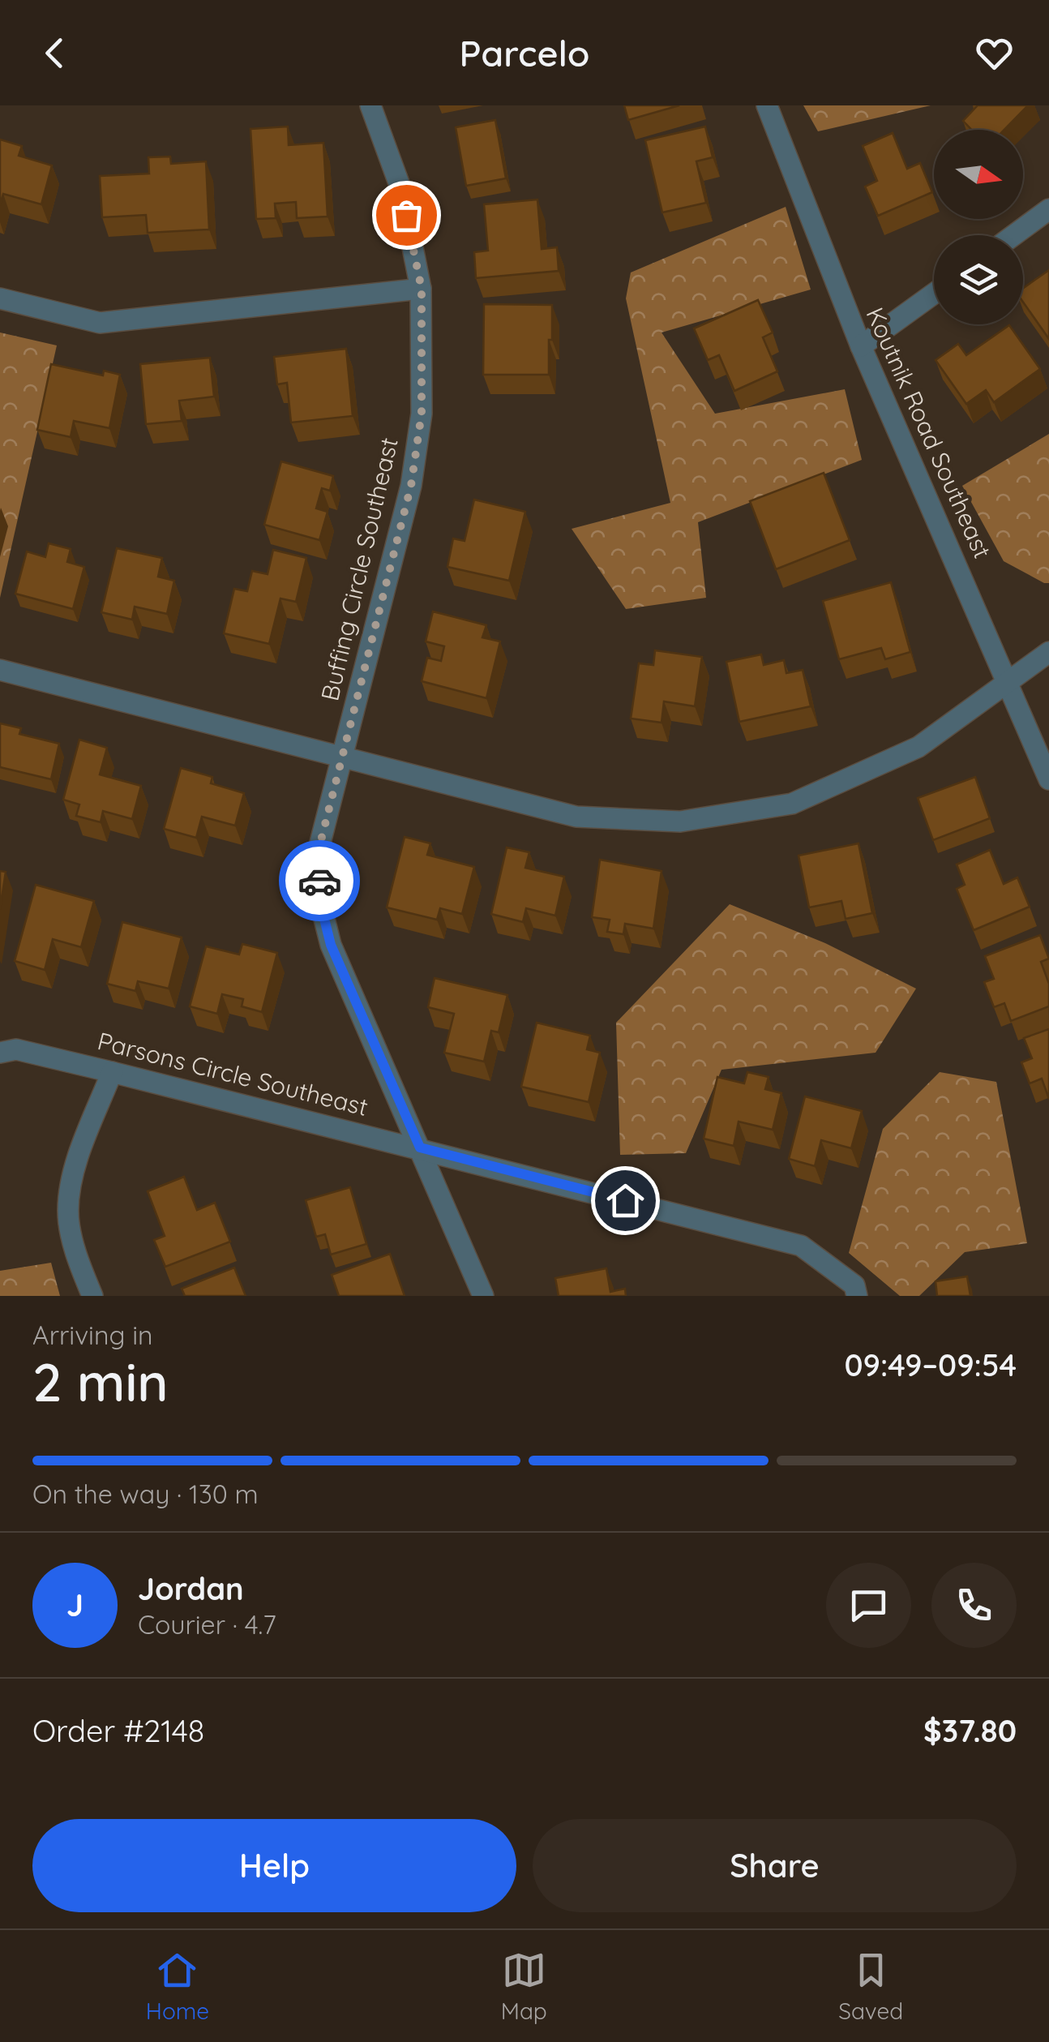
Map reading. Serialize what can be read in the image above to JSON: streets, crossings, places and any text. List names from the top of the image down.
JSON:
{
  "streets": {
    "street": ["Koutnik Road Southeast", "Buffing Circle Southeast", "Parsons Circle Southeast"]
  },
  "crossings": [
    ["Buffing Circle Southeast", "Parsons Circle Southeast"]
  ],
  "north": "right",
  "page": {
    "header": "Parcelo",
    "heading": ["2 min", "Arriving in", "09:49–09:54"],
    "panel": [
      "Jordan",
      "Courier · 4.7",
      "Order #2148",
      "$37.80"
    ],
    "bar": "On the way · 130 m",
    "round": "J",
    "buttons": ["Help", "Share"],
    "tabs": ["Home", "Map", "Saved"]
  }
}
